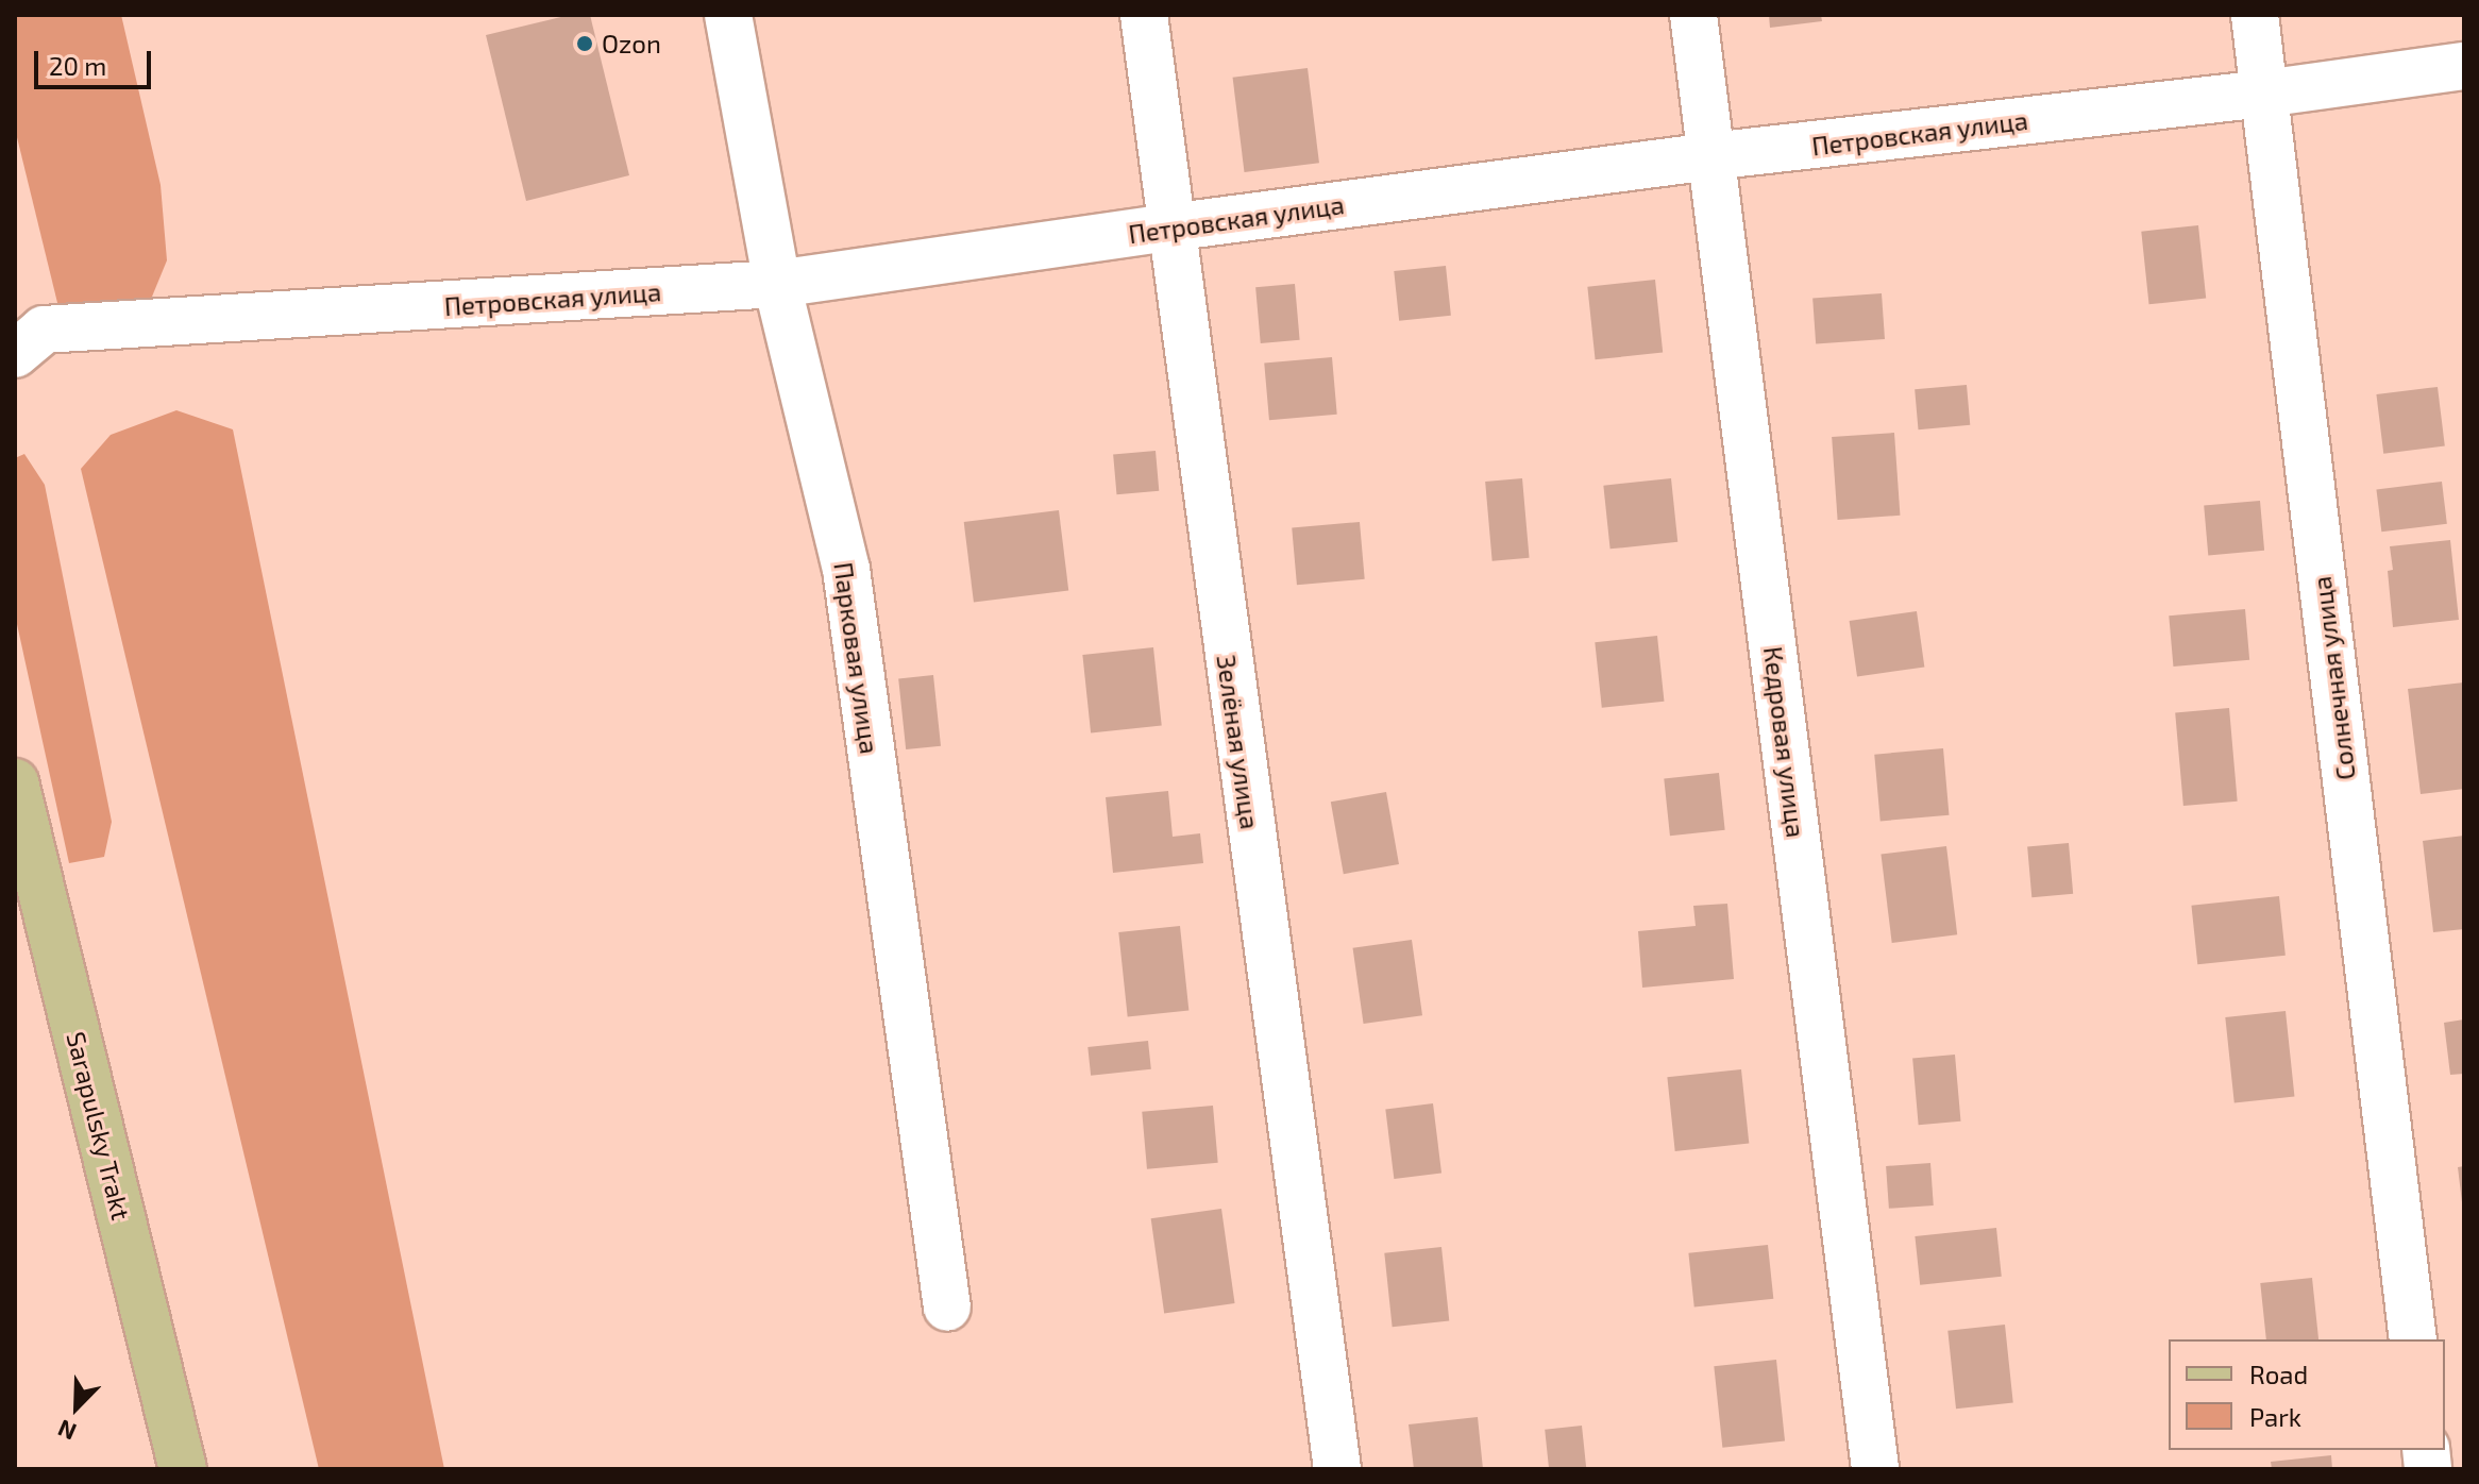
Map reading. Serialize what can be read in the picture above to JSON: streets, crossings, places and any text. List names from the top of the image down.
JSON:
{
  "streets": {
    "main road": ["Sarapulsky Trakt"],
    "street": [
      "Петровская улица",
      "Парковая улица",
      "Солнечная улица",
      "Зелёная улица",
      "Кедровая улица"
    ]
  },
  "crossings": [
    ["Петровская улица", "Парковая улица"],
    ["Петровская улица", "Солнечная улица"],
    ["Петровская улица", "Зелёная улица"],
    ["Петровская улица", "Кедровая улица"]
  ],
  "places": ["Ozon"],
  "legend": ["Road", "Park"],
  "scale_bar": "20 m",
  "north": "bottom left"
}
